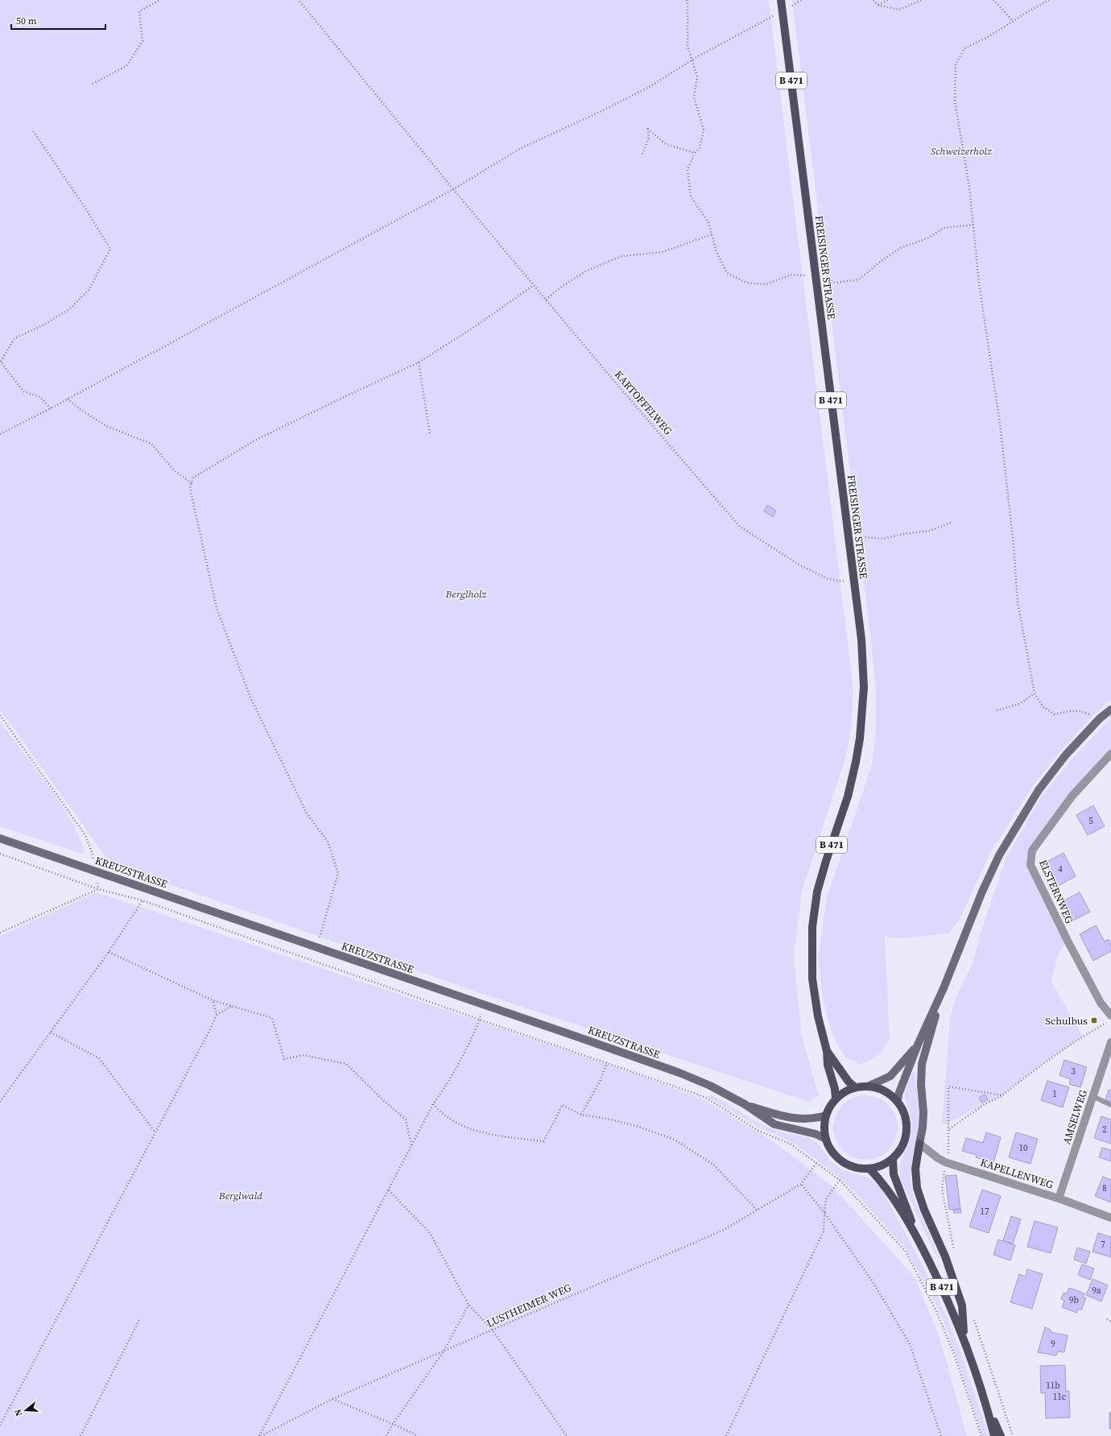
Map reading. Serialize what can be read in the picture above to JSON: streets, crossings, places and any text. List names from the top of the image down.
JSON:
{
  "streets": {
    "main road": ["B 471", "FREISINGER STRASSE", "KREUZSTRASSE"],
    "street": ["ELSTERNWEG", "AMSELWEG", "KAPELLENWEG"],
    "path": ["KARTOFFELWEG", "LUSTHEIMER WEG"]
  },
  "crossings": [
    ["B 471", "FREISINGER STRASSE"],
    ["B 471", "KREUZSTRASSE"],
    ["FREISINGER STRASSE", "KARTOFFELWEG"],
    ["AMSELWEG", "KAPELLENWEG"]
  ],
  "parks": ["Schweizerholz", "Berglholz", "Berglwald"],
  "places": {
    "transit": ["Schulbus"]
  },
  "house_numbers": [
    "5",
    "4",
    "3",
    "1",
    "2",
    "10",
    "8",
    "17",
    "7",
    "9a",
    "9b",
    "9",
    "11b",
    "11c"
  ],
  "scale_bar": "50 m",
  "north": "left"
}
